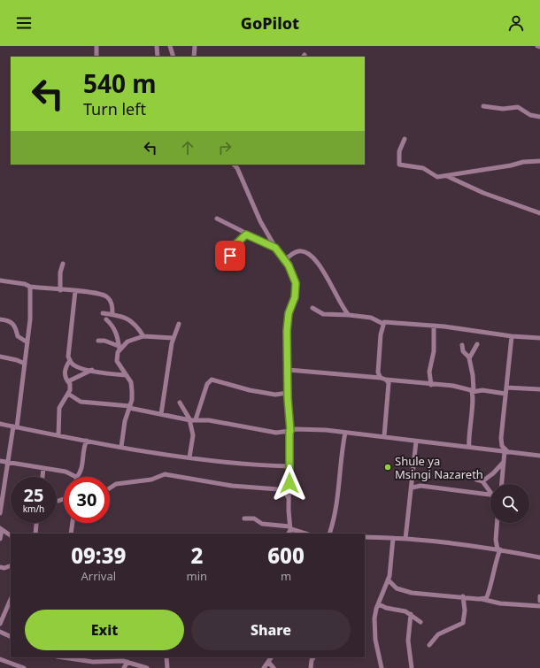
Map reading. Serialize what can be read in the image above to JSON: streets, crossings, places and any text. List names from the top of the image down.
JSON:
{
  "places": ["Shule ya Msingi Nazareth"],
  "page": {
    "header": "GoPilot",
    "turn": ["540 m", "Turn left"],
    "speed": "25 km/h",
    "limit": "30",
    "eta": [
      "09:39",
      "Arrival",
      "2",
      "min",
      "600",
      "m"
    ],
    "buttons": ["Exit", "Share"]
  }
}
